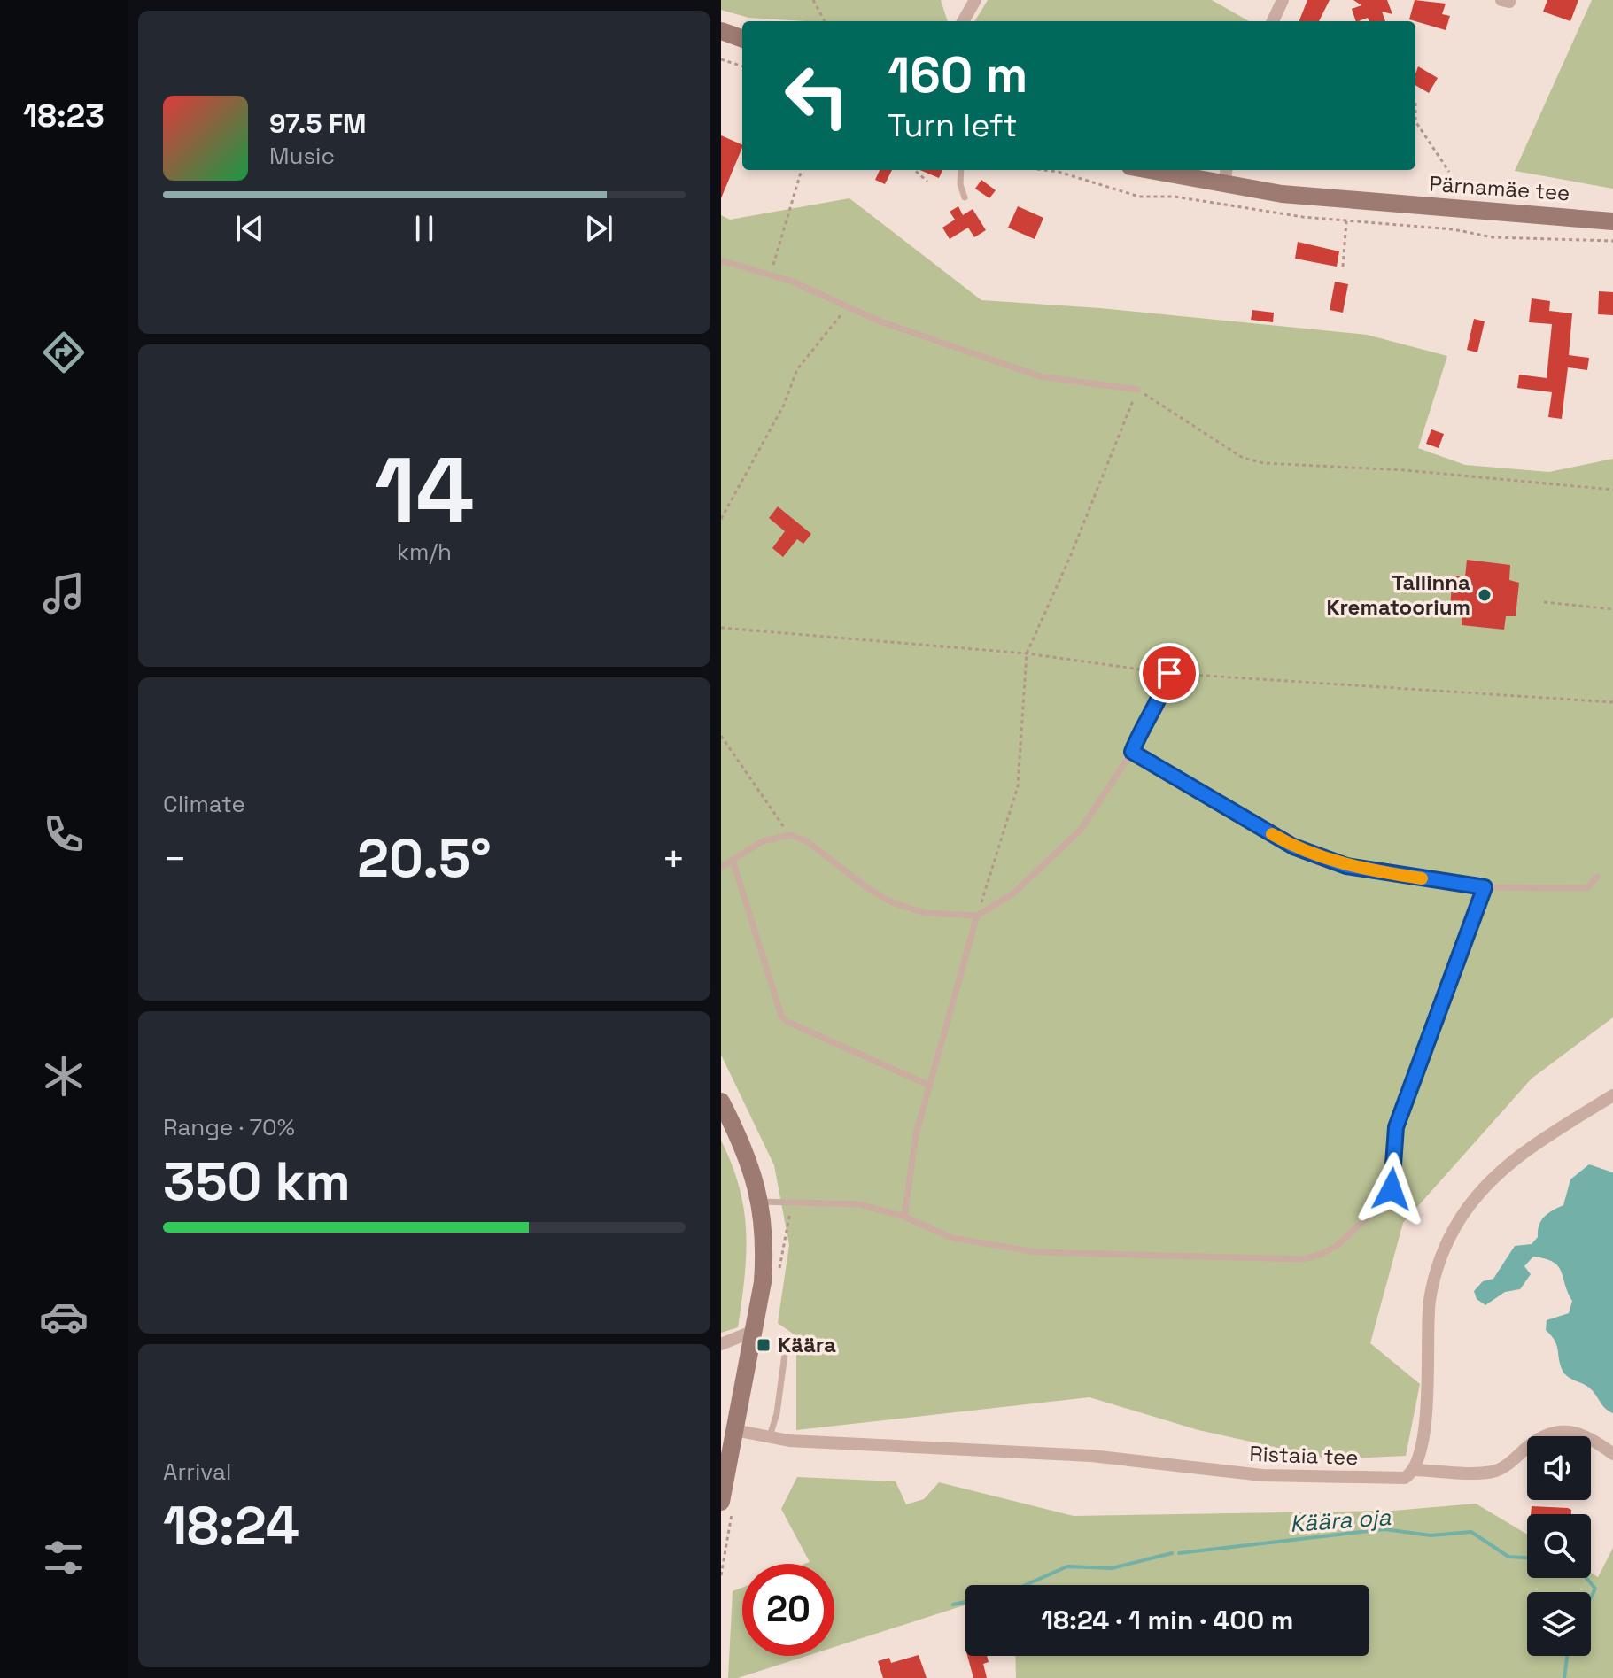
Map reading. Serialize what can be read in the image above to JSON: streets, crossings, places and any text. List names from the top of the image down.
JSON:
{
  "streets": {
    "main road": ["Pärnamäe tee"],
    "street": ["Ristaia tee"]
  },
  "water": ["Käära oja"],
  "places": {
    "other": ["Tallinna Krematoorium"],
    "transit": ["Käära"]
  },
  "page": {
    "tabs": "18:23",
    "turn": ["160 m", "Turn left"],
    "song": ["97.5 FM", "Music"],
    "tile": [
      ["14", "km/h"],
      "Climate",
      ["Range · 70%", "350 km"],
      ["Arrival", "18:24"]
    ],
    "heat": ["−", "20.5°", "+"],
    "limit": "20",
    "trip": "18:24 · 1 min · 400 m"
  }
}
